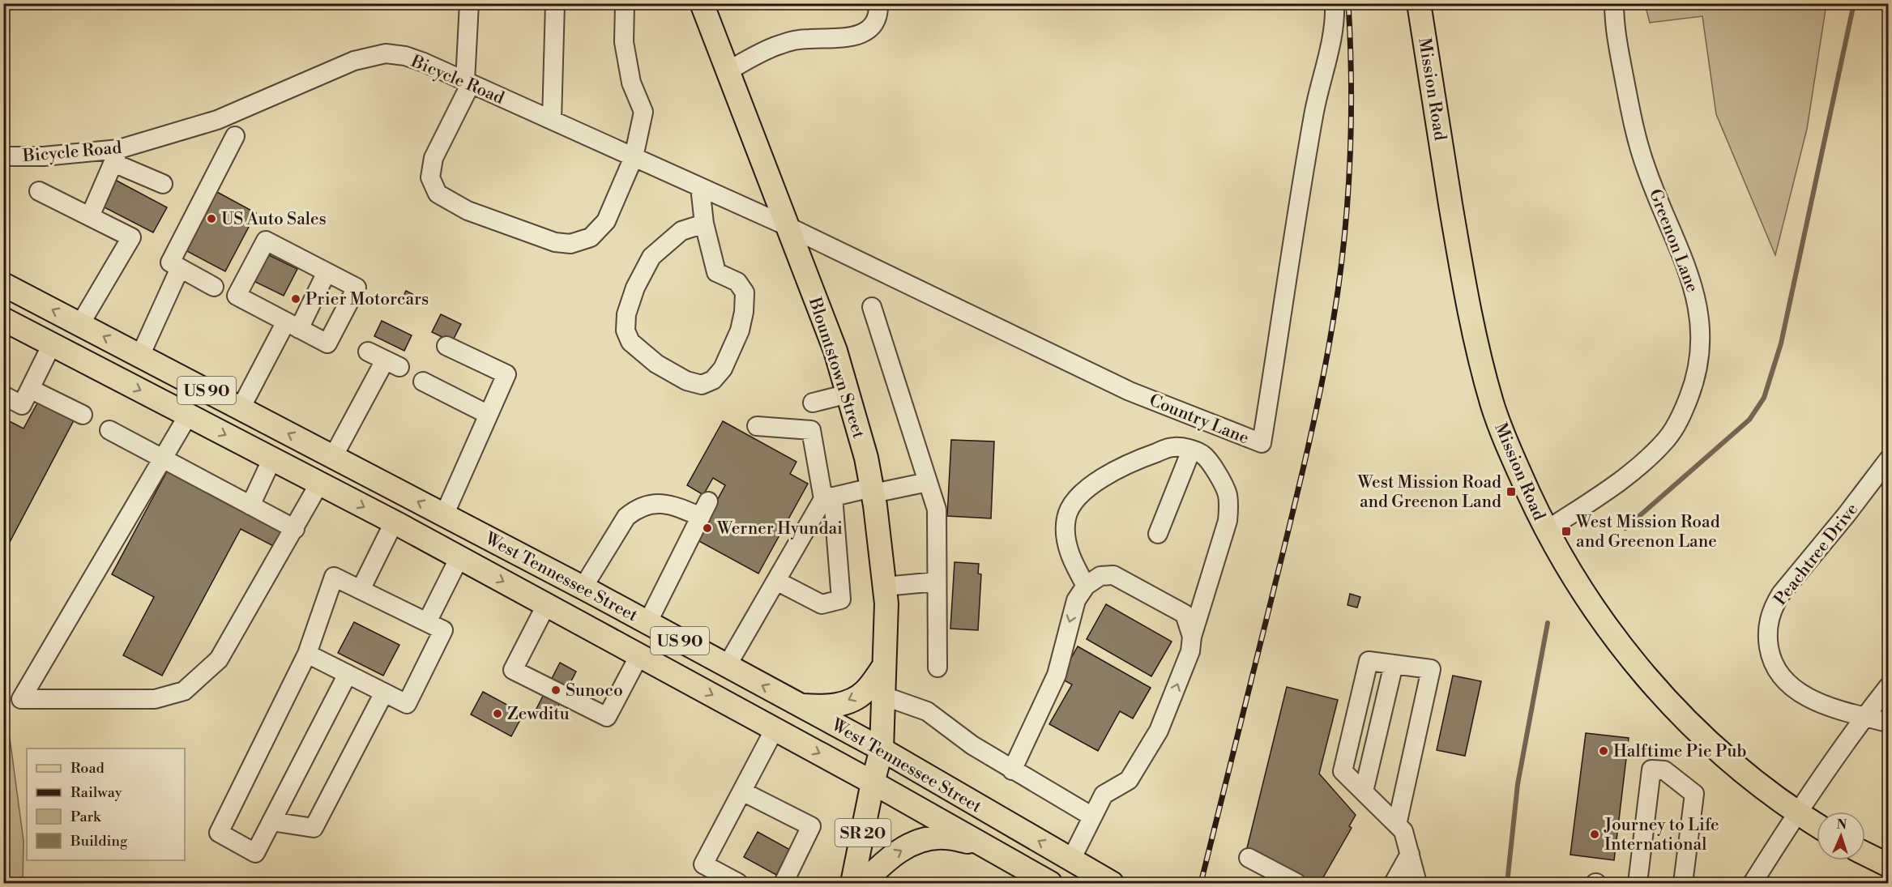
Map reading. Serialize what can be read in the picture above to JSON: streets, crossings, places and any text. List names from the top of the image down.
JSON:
{
  "streets": {
    "main road": [
      "Mission Road",
      "Blountstown Street",
      "US 90",
      "West Tennessee Street",
      "SR 20"
    ],
    "street": [
      "Bicycle Road",
      "Greenon Lane",
      "Country Lane",
      "Peachtree Drive"
    ]
  },
  "crossings": [
    ["Bicycle Road", "Blountstown Street"],
    ["Bicycle Road", "Country Lane"],
    ["Mission Road", "Greenon Lane"],
    ["Blountstown Street", "Country Lane"],
    ["Blountstown Street", "West Tennessee Street"],
    ["Blountstown Street", "SR 20"],
    ["West Tennessee Street", "SR 20"]
  ],
  "places": {
    "other": [
      "US Auto Sales",
      "Prier Motorcars",
      "Werner Hyundai",
      "Sunoco",
      "Zewditu",
      "Halftime Pie Pub",
      "Journey to Life International"
    ],
    "transit": ["West Mission Road and Greenon Land", "West Mission Road and Greenon Lane"]
  },
  "legend": [
    "Road",
    "Railway",
    "Park",
    "Building"
  ],
  "north": "top"
}
